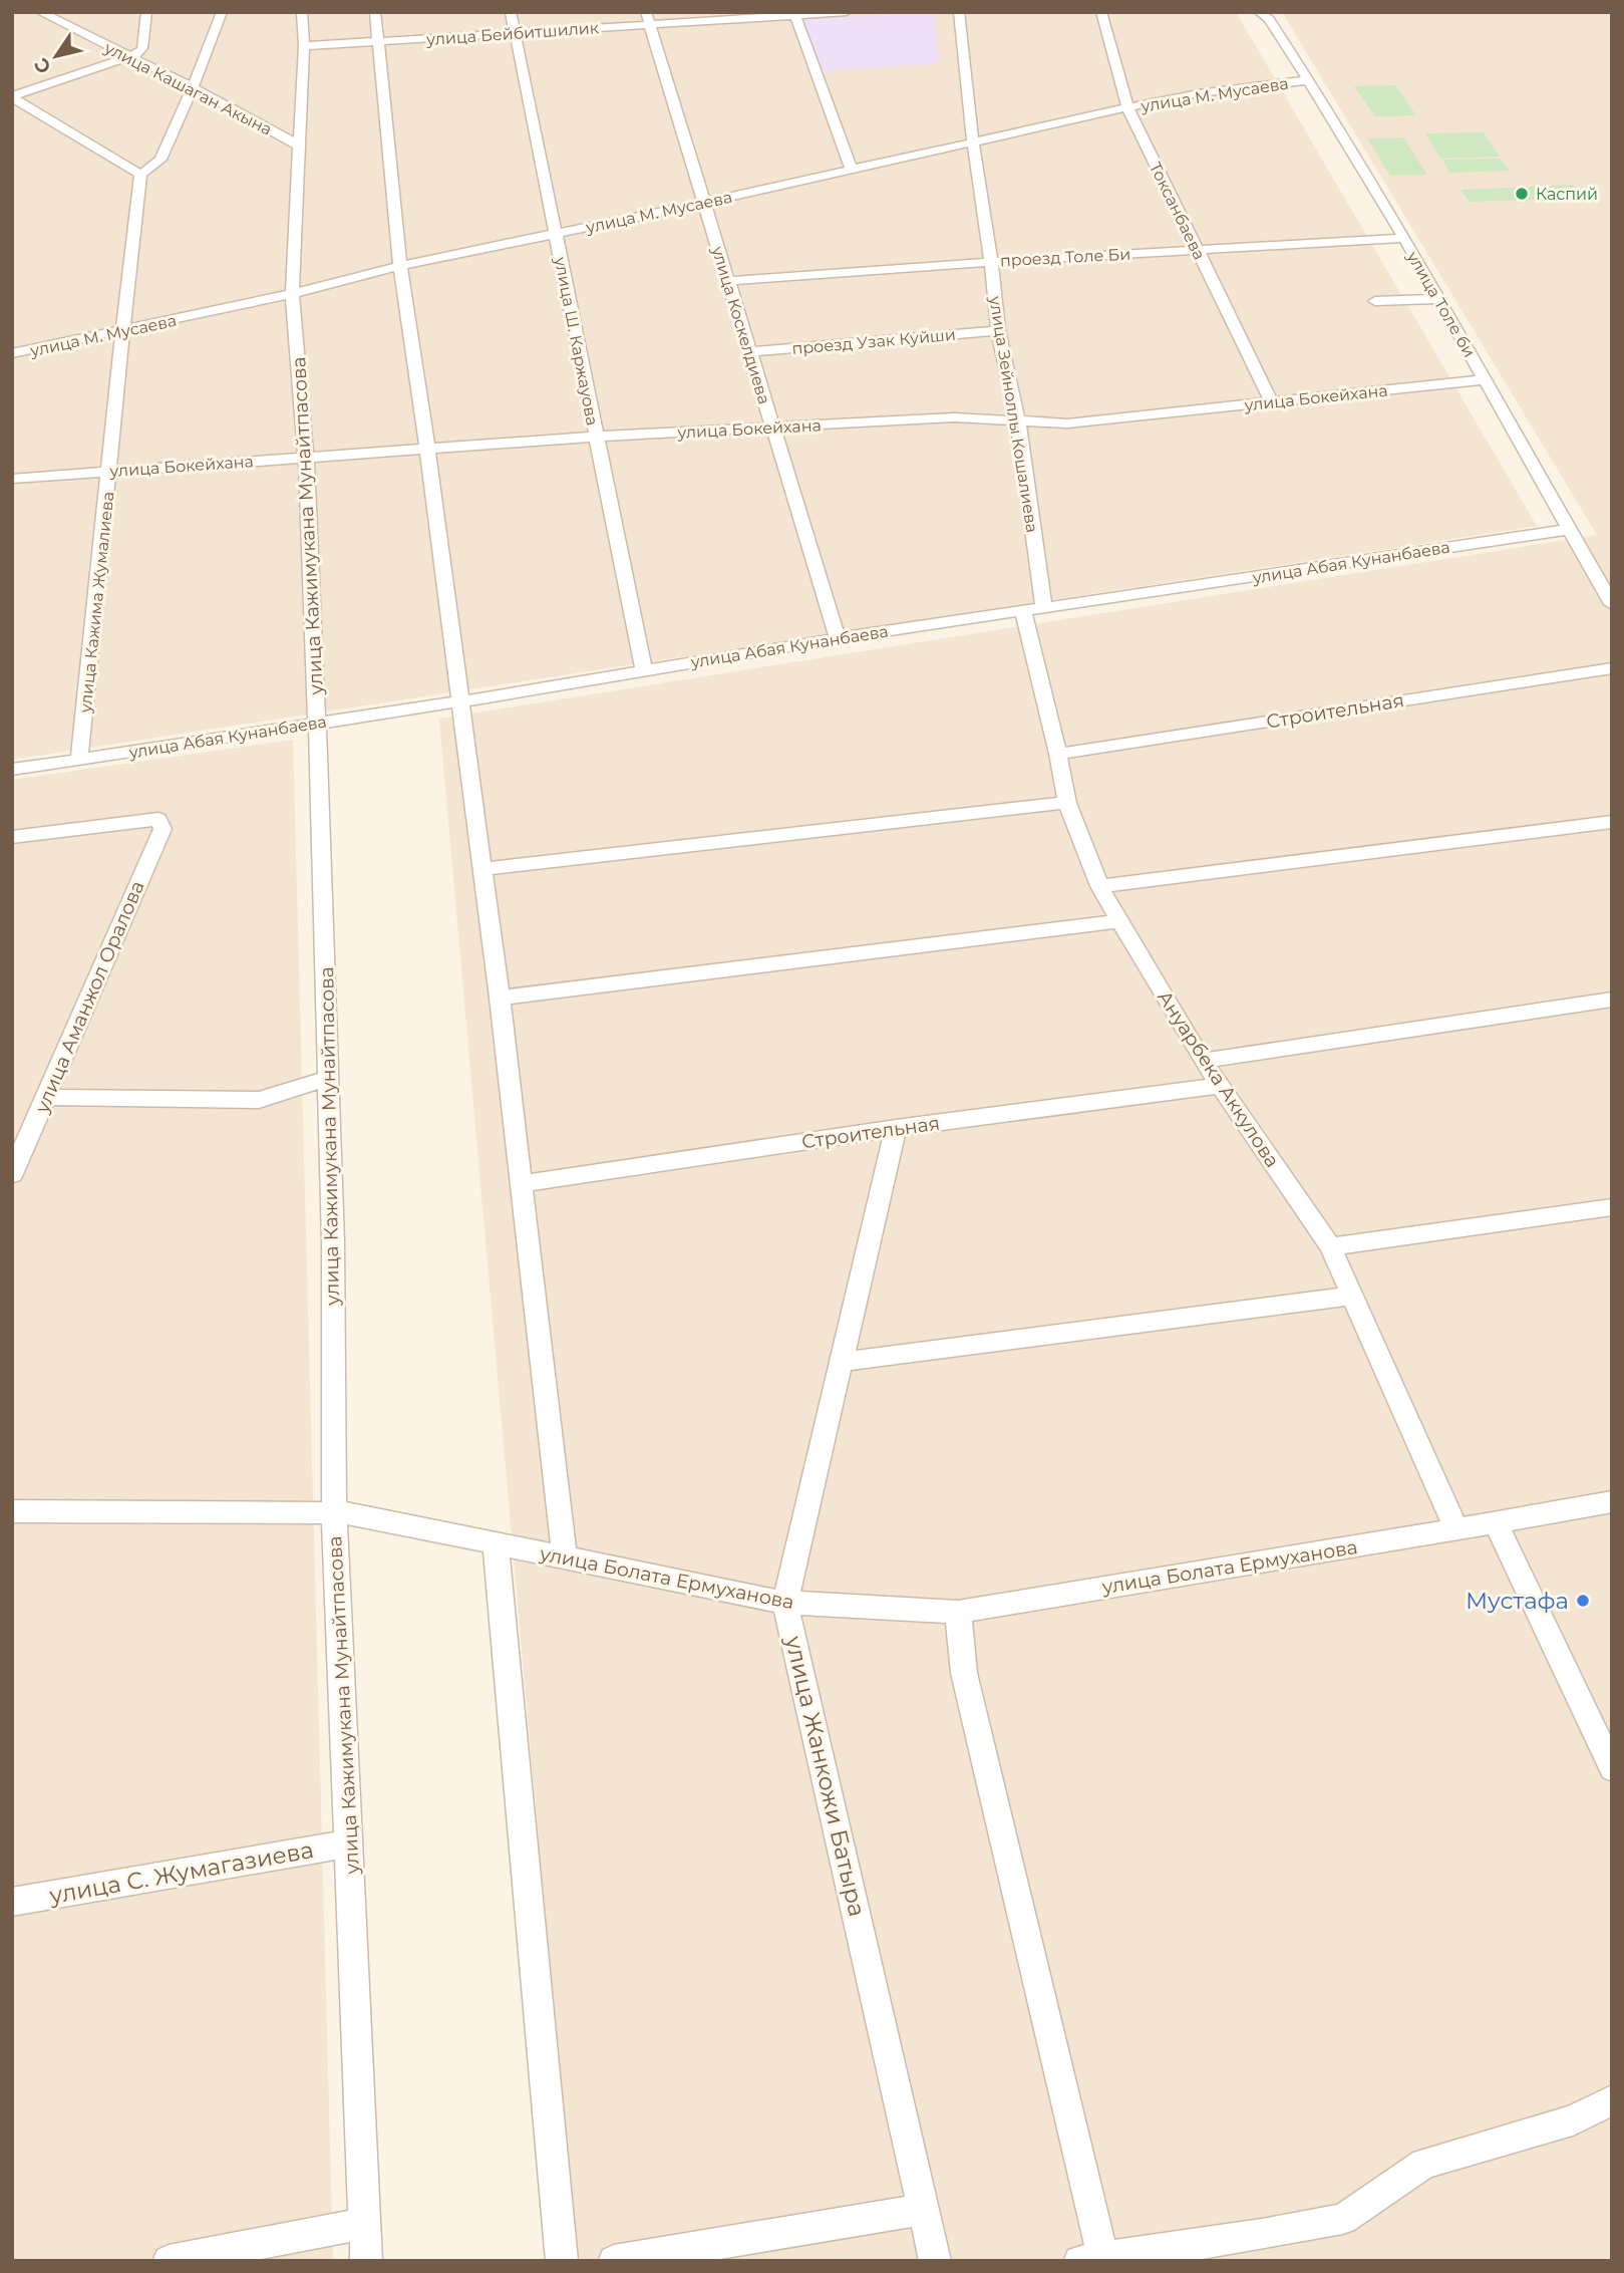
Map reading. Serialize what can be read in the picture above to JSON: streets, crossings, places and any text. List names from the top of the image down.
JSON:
{
  "streets": {
    "street": [
      "улица Бейбитшилик",
      "улица Кашаган Акына",
      "улица М. Мусаева",
      "Токсанбаева",
      "проезд Толе Би",
      "улица Толе би",
      "улица Коскелдиева",
      "улица Ш. Каржауова",
      "проезд Узак Куйши",
      "улица Бокейхана",
      "улица Зейноллы Кошалиева",
      "улица Кажимукана Мунайтпасова",
      "улица Абая Кунанбаева",
      "улица Кажима Жумалиева",
      "Строительная",
      "улица Аманжол Оралова",
      "Ануарбека Аккулова",
      "улица Болата Ермуханова",
      "улица Жанкожи Батыра",
      "улица С. Жумагазиева"
    ]
  },
  "crossings": [
    ["улица Бейбитшилик", "улица Коскелдиева"],
    ["улица Бейбитшилик", "улица Ш. Каржауова"],
    ["улица Бейбитшилик", "улица Кажимукана Мунайтпасова"],
    ["улица Кашаган Акына", "улица Кажимукана Мунайтпасова"],
    ["улица М. Мусаева", "Токсанбаева"],
    ["улица М. Мусаева", "улица Толе би"],
    ["улица М. Мусаева", "улица Коскелдиева"],
    ["улица М. Мусаева", "улица Ш. Каржауова"],
    ["улица М. Мусаева", "улица Зейноллы Кошалиева"],
    ["улица М. Мусаева", "улица Кажимукана Мунайтпасова"],
    ["улица М. Мусаева", "улица Кажима Жумалиева"],
    ["Токсанбаева", "проезд Толе Би"],
    ["Токсанбаева", "улица Бокейхана"],
    ["проезд Толе Би", "улица Толе би"],
    ["проезд Толе Би", "улица Коскелдиева"],
    ["проезд Толе Би", "улица Зейноллы Кошалиева"],
    ["улица Толе би", "улица Бокейхана"],
    ["улица Толе би", "улица Абая Кунанбаева"],
    ["улица Коскелдиева", "проезд Узак Куйши"],
    ["улица Коскелдиева", "улица Бокейхана"],
    ["улица Коскелдиева", "улица Абая Кунанбаева"],
    ["улица Ш. Каржауова", "улица Бокейхана"],
    ["улица Ш. Каржауова", "улица Абая Кунанбаева"],
    ["проезд Узак Куйши", "улица Зейноллы Кошалиева"],
    ["улица Бокейхана", "улица Зейноллы Кошалиева"],
    ["улица Бокейхана", "улица Кажимукана Мунайтпасова"],
    ["улица Бокейхана", "улица Кажима Жумалиева"],
    ["улица Зейноллы Кошалиева", "улица Абая Кунанбаева"],
    ["улица Кажимукана Мунайтпасова", "улица Абая Кунанбаева"],
    ["улица Кажимукана Мунайтпасова", "улица Болата Ермуханова"],
    ["улица Кажимукана Мунайтпасова", "улица С. Жумагазиева"],
    ["улица Абая Кунанбаева", "улица Кажима Жумалиева"],
    ["улица Абая Кунанбаева", "Ануарбека Аккулова"],
    ["Строительная", "Ануарбека Аккулова"],
    ["Строительная", "улица Жанкожи Батыра"],
    ["Ануарбека Аккулова", "улица Болата Ермуханова"],
    ["улица Болата Ермуханова", "улица Жанкожи Батыра"]
  ],
  "places": ["Каспий", "Мустафа"],
  "north": "bottom left"
}
